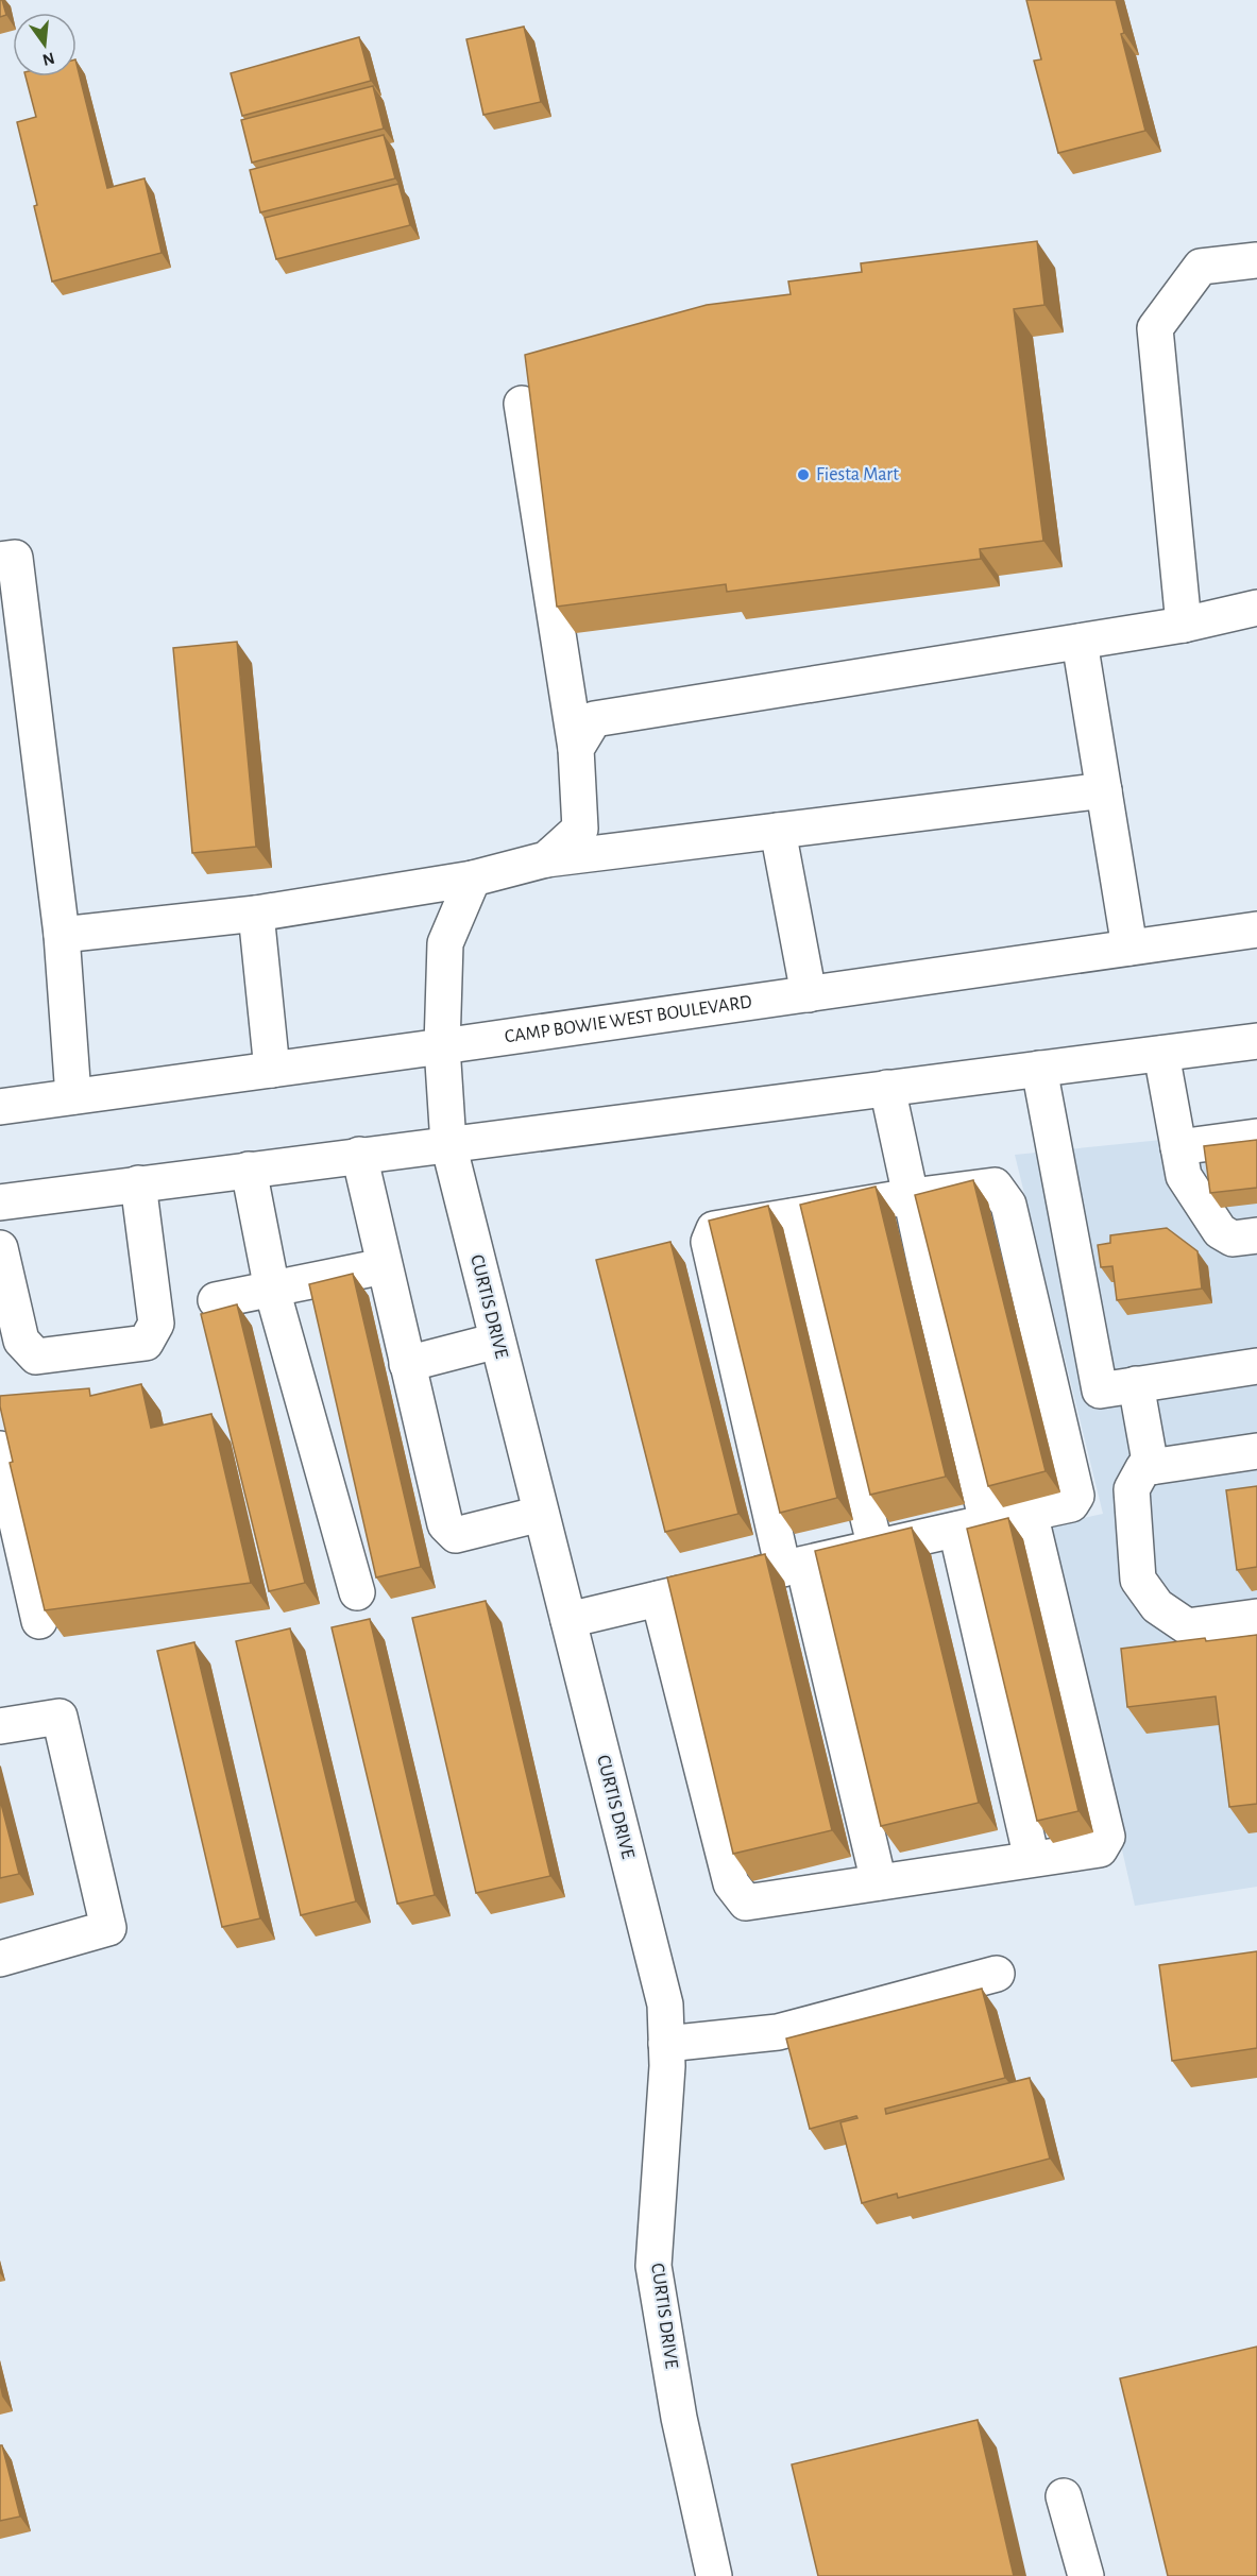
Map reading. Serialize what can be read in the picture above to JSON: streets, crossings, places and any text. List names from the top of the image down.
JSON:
{
  "streets": {
    "main road": ["CAMP BOWIE WEST BOULEVARD", "CURTIS DRIVE"]
  },
  "crossings": [
    ["CAMP BOWIE WEST BOULEVARD", "CURTIS DRIVE"]
  ],
  "places": ["Fiesta Mart"],
  "north": "bottom"
}
